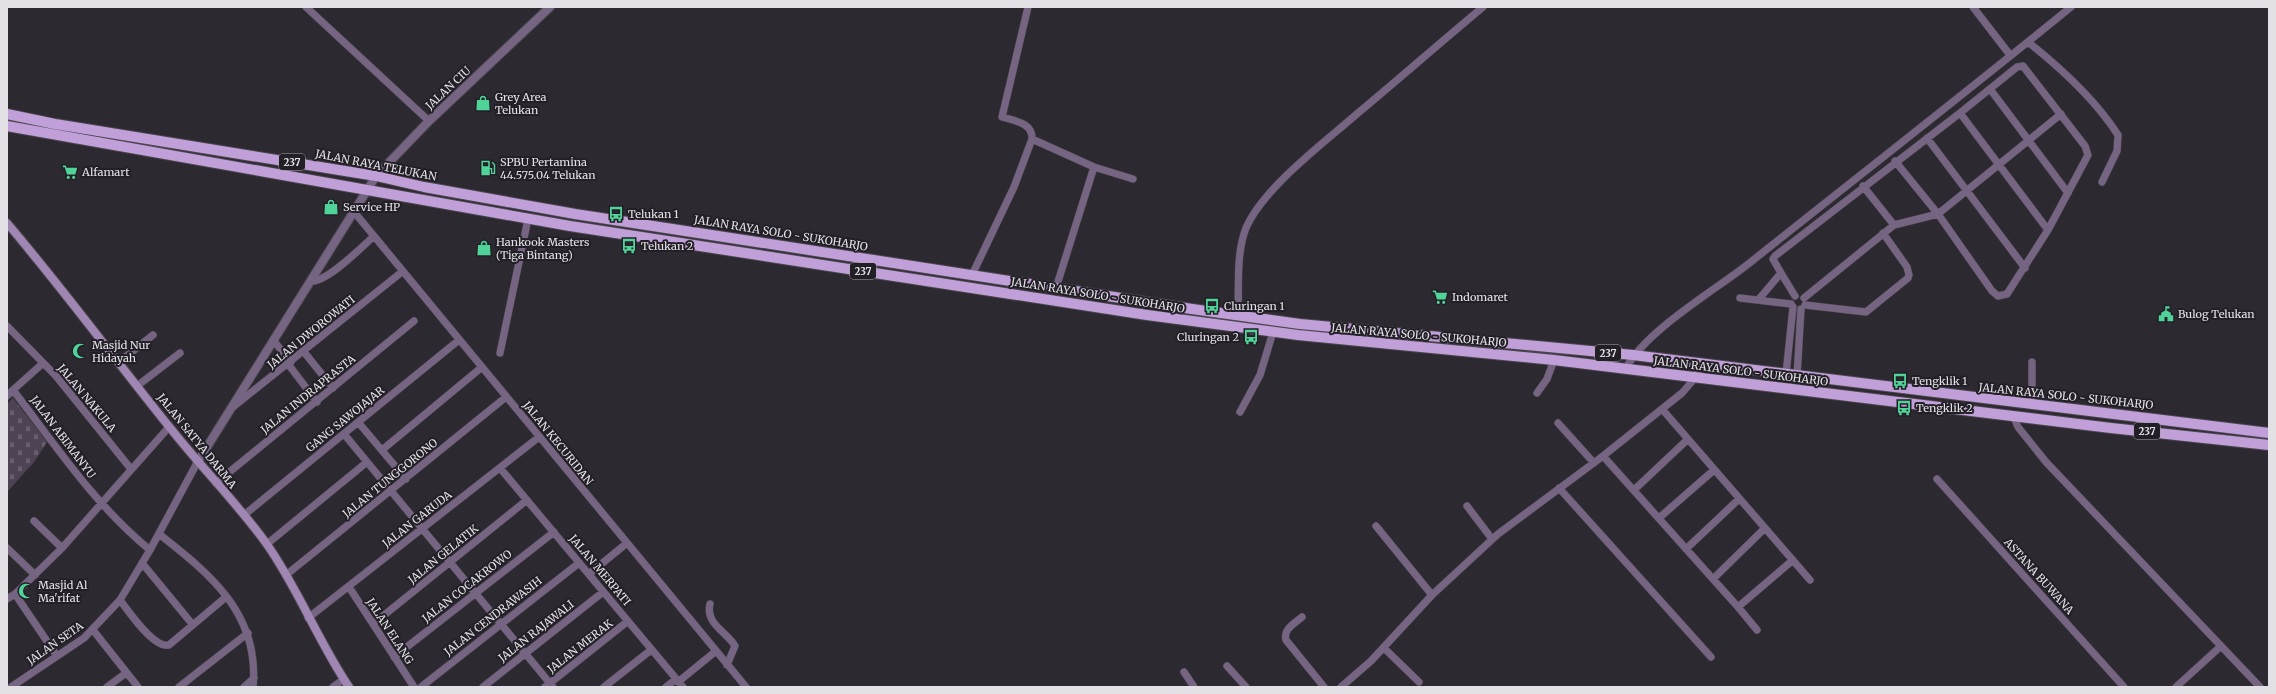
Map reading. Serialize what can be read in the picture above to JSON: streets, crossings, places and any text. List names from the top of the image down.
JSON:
{
  "streets": {
    "main road": [
      "237",
      "JALAN RAYA TELUKAN",
      "JALAN RAYA SOLO - SUKOHARJO",
      "JALAN SATYA DARMA"
    ],
    "street": [
      "JALAN CIU",
      "JALAN DWOROWATI",
      "JALAN INDRAPRASTA",
      "JALAN NAKULA",
      "GANG SAWOJAJAR",
      "JALAN ABIMANYU",
      "JALAN KECURIDAN",
      "JALAN TUNGGORONO",
      "JALAN GARUDA",
      "JALAN GELATIK",
      "JALAN MERPATI",
      "ASTANA BUWANA",
      "JALAN COCAKROWO",
      "JALAN CENDRAWASIH",
      "JALAN ELANG",
      "JALAN RAJAWALI",
      "JALAN SETA",
      "JALAN MERAK"
    ]
  },
  "crossings": [
    ["JALAN CIU", "237"],
    ["JALAN CIU", "JALAN RAYA TELUKAN"],
    ["JALAN CIU", "JALAN DWOROWATI"],
    ["JALAN CIU", "JALAN SATYA DARMA"],
    ["JALAN CIU", "JALAN KECURIDAN"],
    ["JALAN CIU", "JALAN SETA"],
    ["237", "JALAN RAYA SOLO - SUKOHARJO"],
    ["JALAN RAYA TELUKAN", "JALAN RAYA SOLO - SUKOHARJO"],
    ["JALAN DWOROWATI", "JALAN KECURIDAN"],
    ["JALAN INDRAPRASTA", "JALAN SATYA DARMA"],
    ["GANG SAWOJAJAR", "JALAN SATYA DARMA"],
    ["GANG SAWOJAJAR", "JALAN KECURIDAN"],
    ["JALAN ABIMANYU", "JALAN SETA"],
    ["JALAN SATYA DARMA", "JALAN TUNGGORONO"],
    ["JALAN SATYA DARMA", "JALAN GARUDA"],
    ["JALAN SATYA DARMA", "JALAN SETA"],
    ["JALAN KECURIDAN", "JALAN TUNGGORONO"],
    ["JALAN KECURIDAN", "JALAN GARUDA"],
    ["JALAN GARUDA", "JALAN MERPATI"],
    ["JALAN GARUDA", "JALAN ELANG"],
    ["JALAN GELATIK", "JALAN MERPATI"],
    ["JALAN GELATIK", "JALAN ELANG"],
    ["JALAN MERPATI", "JALAN COCAKROWO"],
    ["JALAN MERPATI", "JALAN CENDRAWASIH"],
    ["JALAN MERPATI", "JALAN RAJAWALI"],
    ["JALAN MERPATI", "JALAN MERAK"],
    ["JALAN COCAKROWO", "JALAN ELANG"]
  ],
  "places": {
    "shop": ["Grey Area Telukan", "Service HP", "Hankook Masters (Tiga Bintang)"],
    "fuel station": ["SPBU Pertamina 44.575.04 Telukan"],
    "supermarket": ["Alfamart", "Indomaret"],
    "bus stop": [
      "Telukan 1",
      "Telukan 2",
      "Cluringan 1",
      "Cluringan 2",
      "Tengklik 1",
      "Tengklik 2"
    ],
    "public building": ["Bulog Telukan"],
    "mosque": ["Masjid Nur Hidayah", "Masjid Al Ma'rifat"]
  }
}
